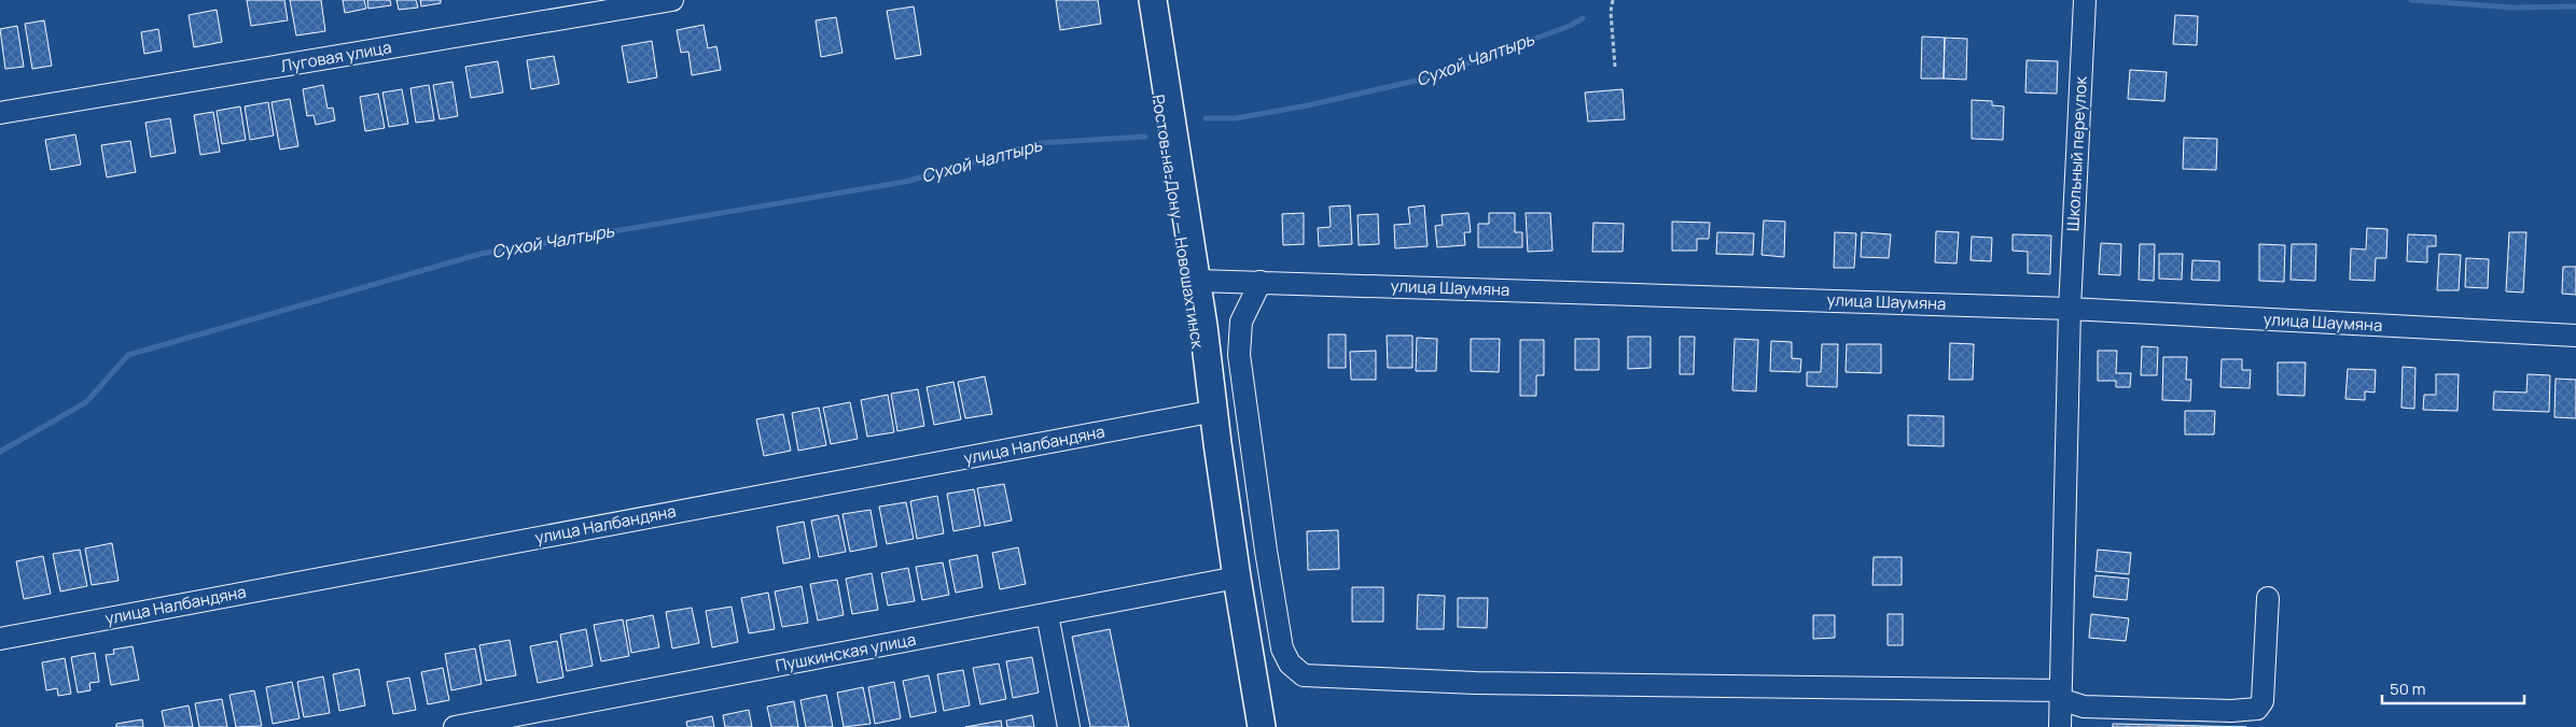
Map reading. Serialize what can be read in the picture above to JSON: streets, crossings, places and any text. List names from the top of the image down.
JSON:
{
  "streets": {
    "main road": ["Ростов-на-Дону — Новошахтинск"],
    "street": [
      "Луговая улица",
      "Школьный переулок",
      "улица Шаумяна",
      "улица Налбандяна",
      "Пушкинская улица"
    ]
  },
  "crossings": [
    ["Школьный переулок", "улица Шаумяна"],
    ["Ростов-на-Дону — Новошахтинск", "улица Шаумяна"],
    ["Ростов-на-Дону — Новошахтинск", "улица Налбандяна"],
    ["Ростов-на-Дону — Новошахтинск", "Пушкинская улица"]
  ],
  "water": ["Сухой Чалтырь"],
  "scale_bar": "50 m"
}
